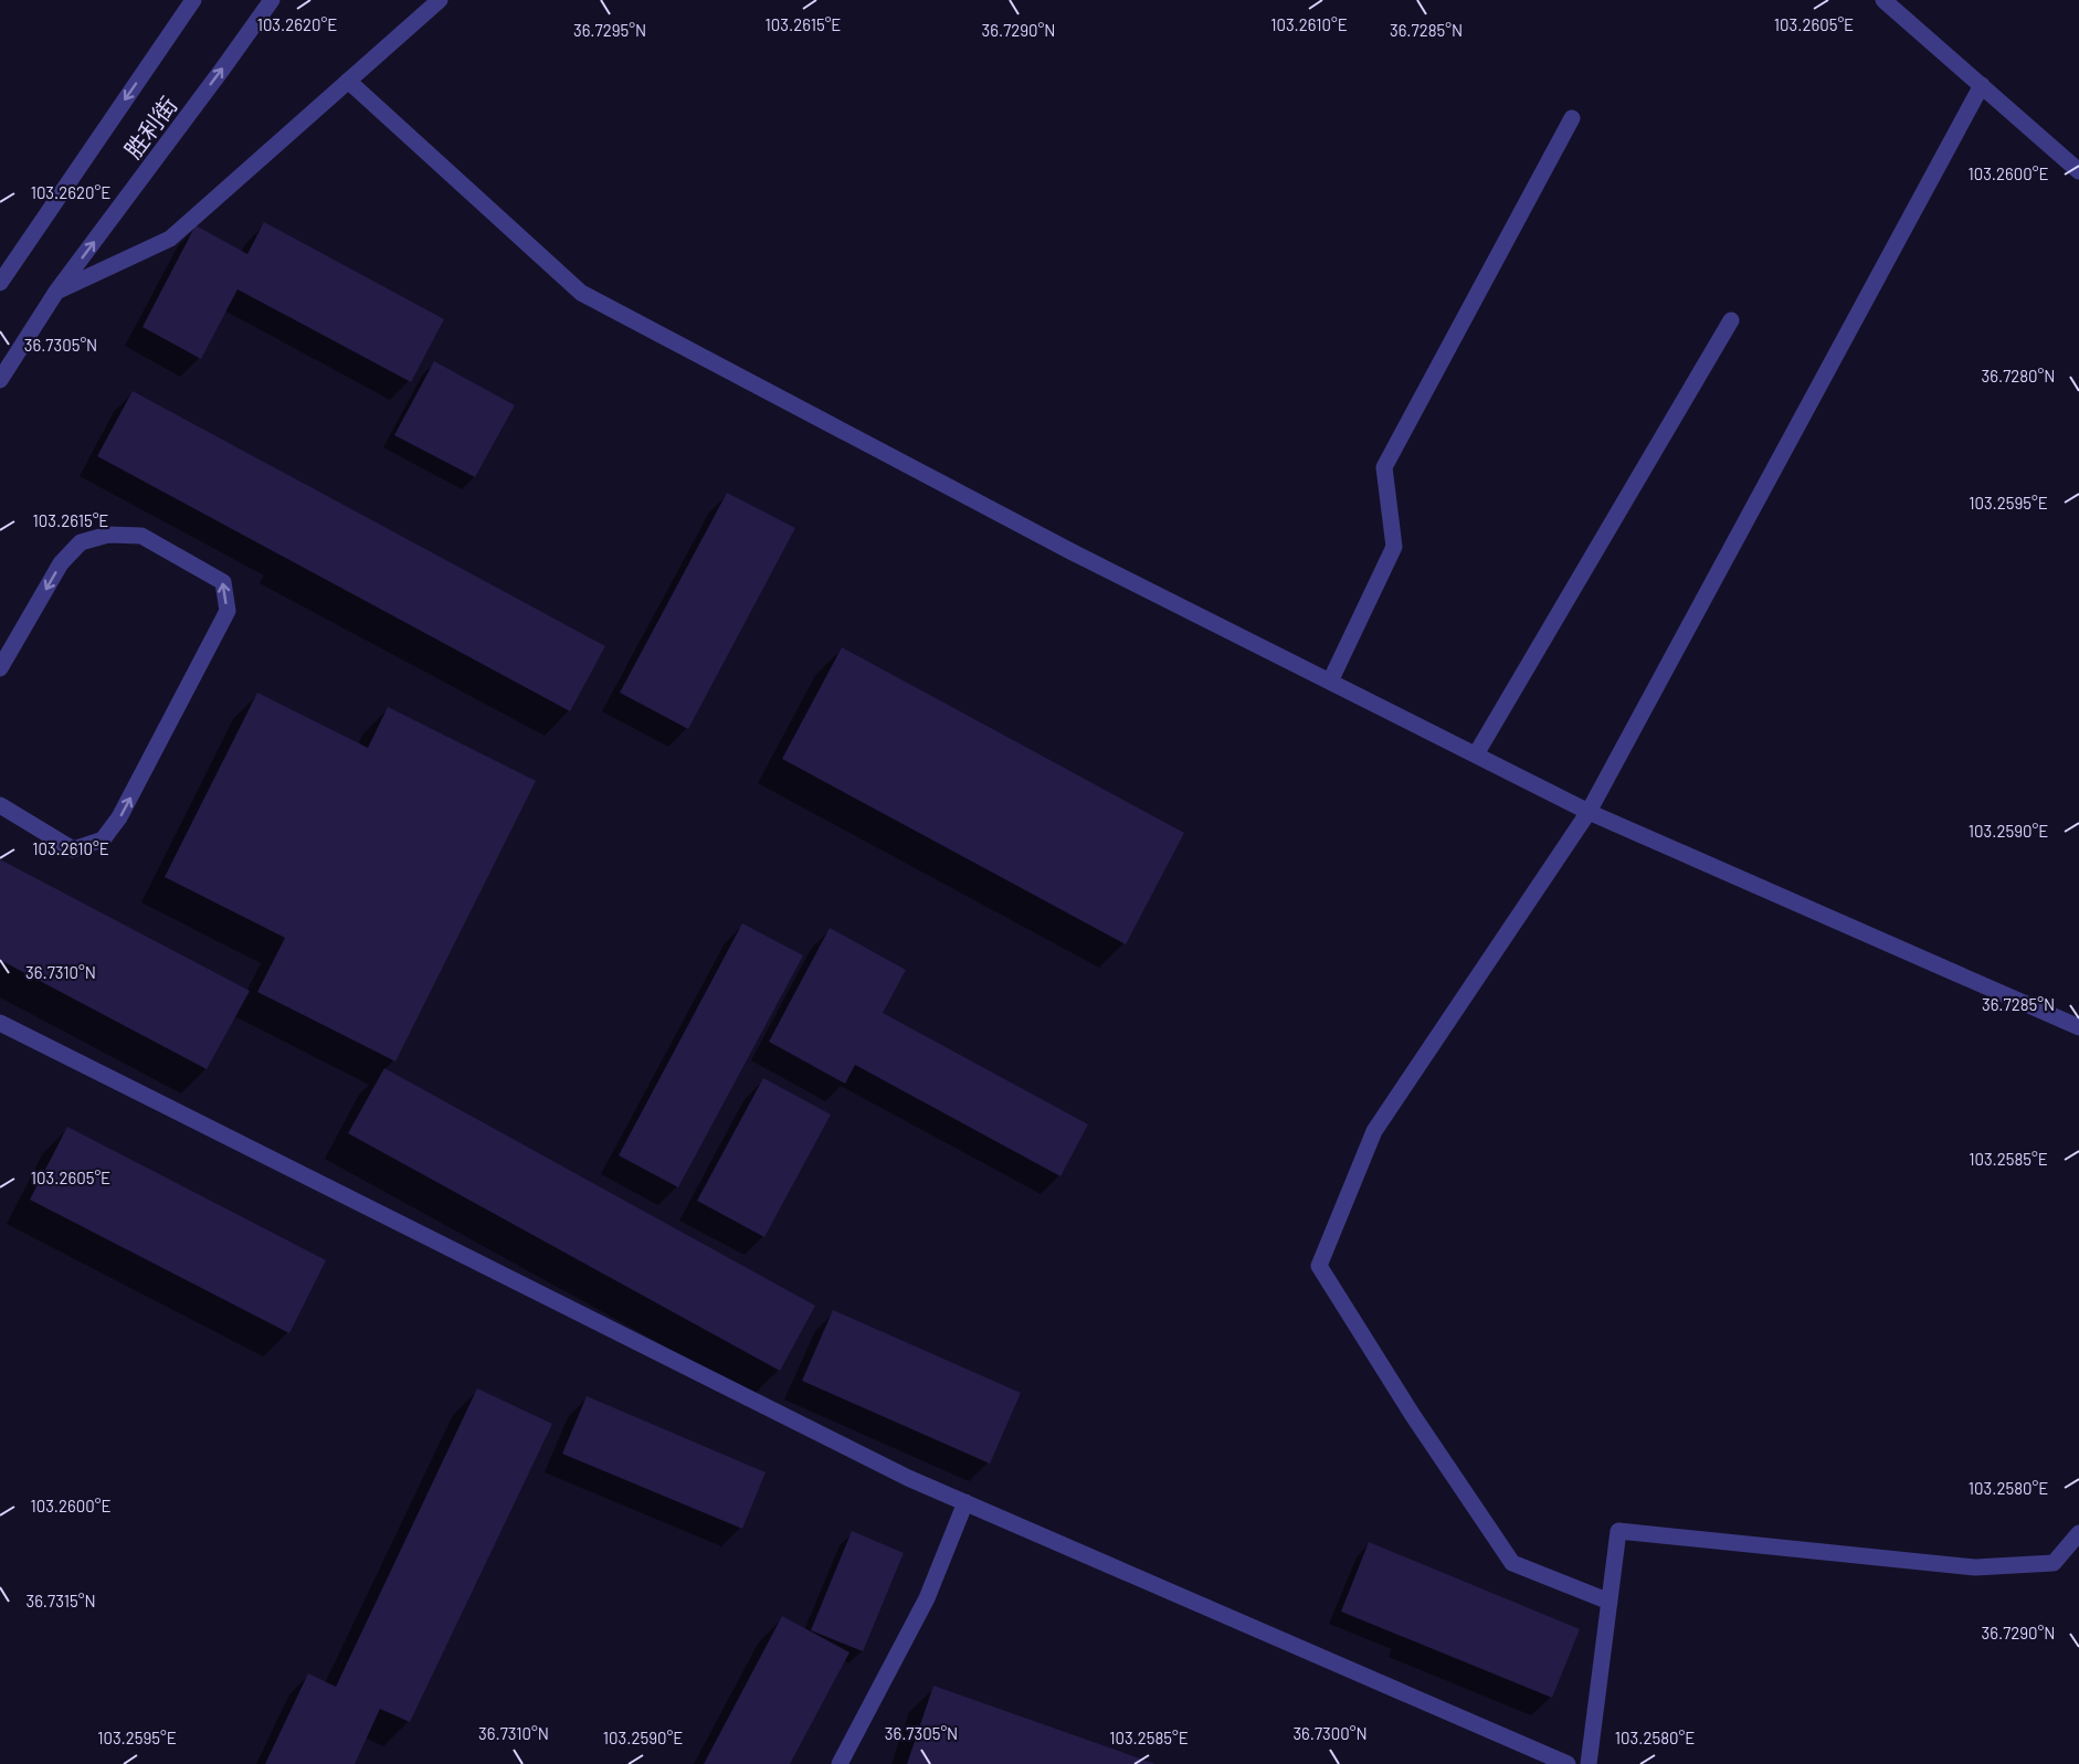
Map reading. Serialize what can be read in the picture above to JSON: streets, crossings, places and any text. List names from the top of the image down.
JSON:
{
  "streets": {
    "street": ["胜利街"]
  },
  "coordinates": [
    "103.2620°E",
    "103.2615°E",
    "103.2610°E",
    "103.2605°E",
    "36.7295°N",
    "36.7290°N",
    "36.7285°N",
    "103.2600°E",
    "36.7305°N",
    "36.7280°N",
    "103.2595°E",
    "103.2590°E",
    "36.7310°N",
    "103.2585°E",
    "103.2580°E",
    "36.7315°N",
    "36.7300°N"
  ]
}
